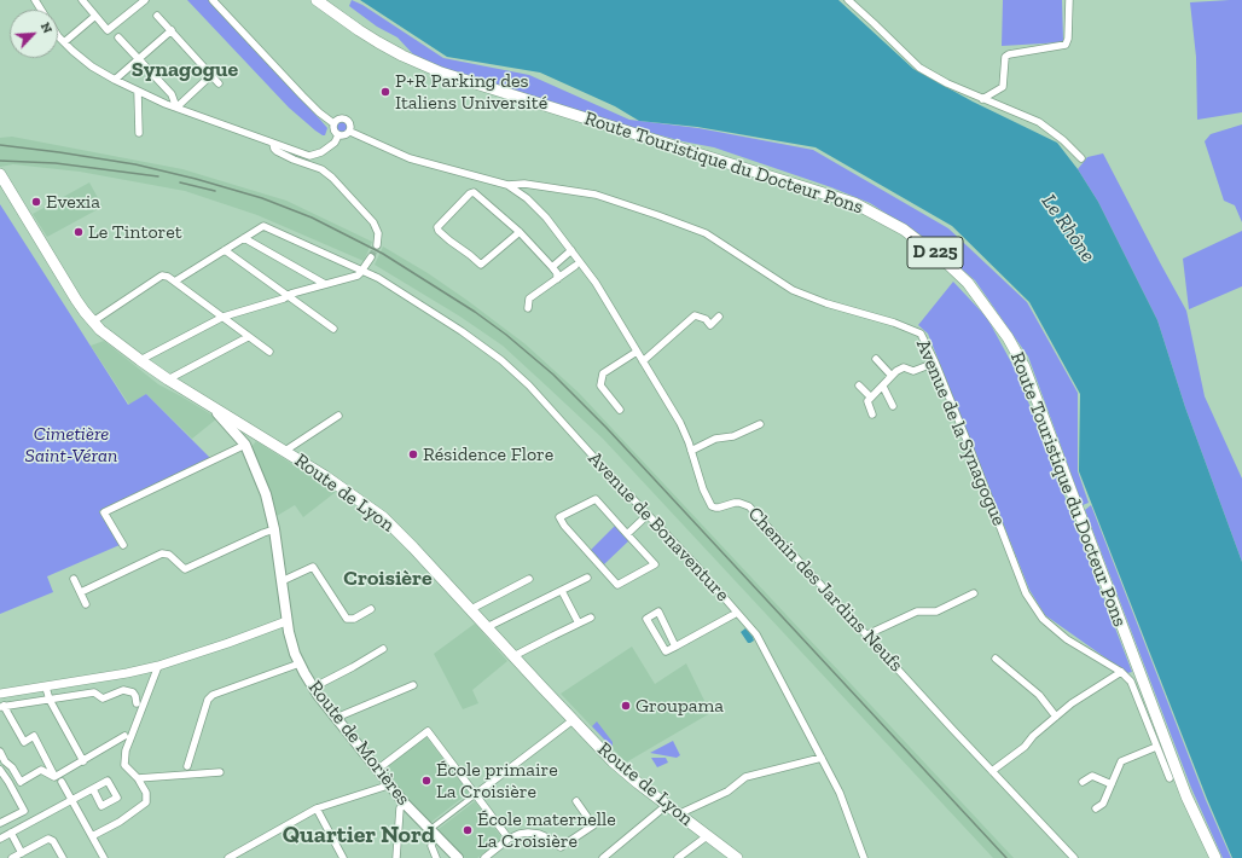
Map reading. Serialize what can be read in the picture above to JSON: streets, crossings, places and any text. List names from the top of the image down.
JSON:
{
  "streets": {
    "main road": [
      "Route Touristique du Docteur Pons",
      "D 225",
      "Route de Lyon",
      "Route de Morières"
    ],
    "street": ["Avenue de la Synagogue", "Avenue de Bonaventure", "Chemin des Jardins Neufs"]
  },
  "crossings": [
    ["Avenue de la Synagogue", "Chemin des Jardins Neufs"],
    ["Route de Lyon", "Route de Morières"]
  ],
  "districts": ["Synagogue", "Croisière", "Quartier Nord"],
  "water": ["Le Rhône"],
  "parks": ["Cimetière Saint-Véran"],
  "places": [
    "P+R Parking des Italiens Université",
    "Evexia",
    "Le Tintoret",
    "Résidence Flore",
    "Groupama",
    "École primaire La Croisière",
    "École maternelle La Croisière"
  ],
  "north": "top right"
}
